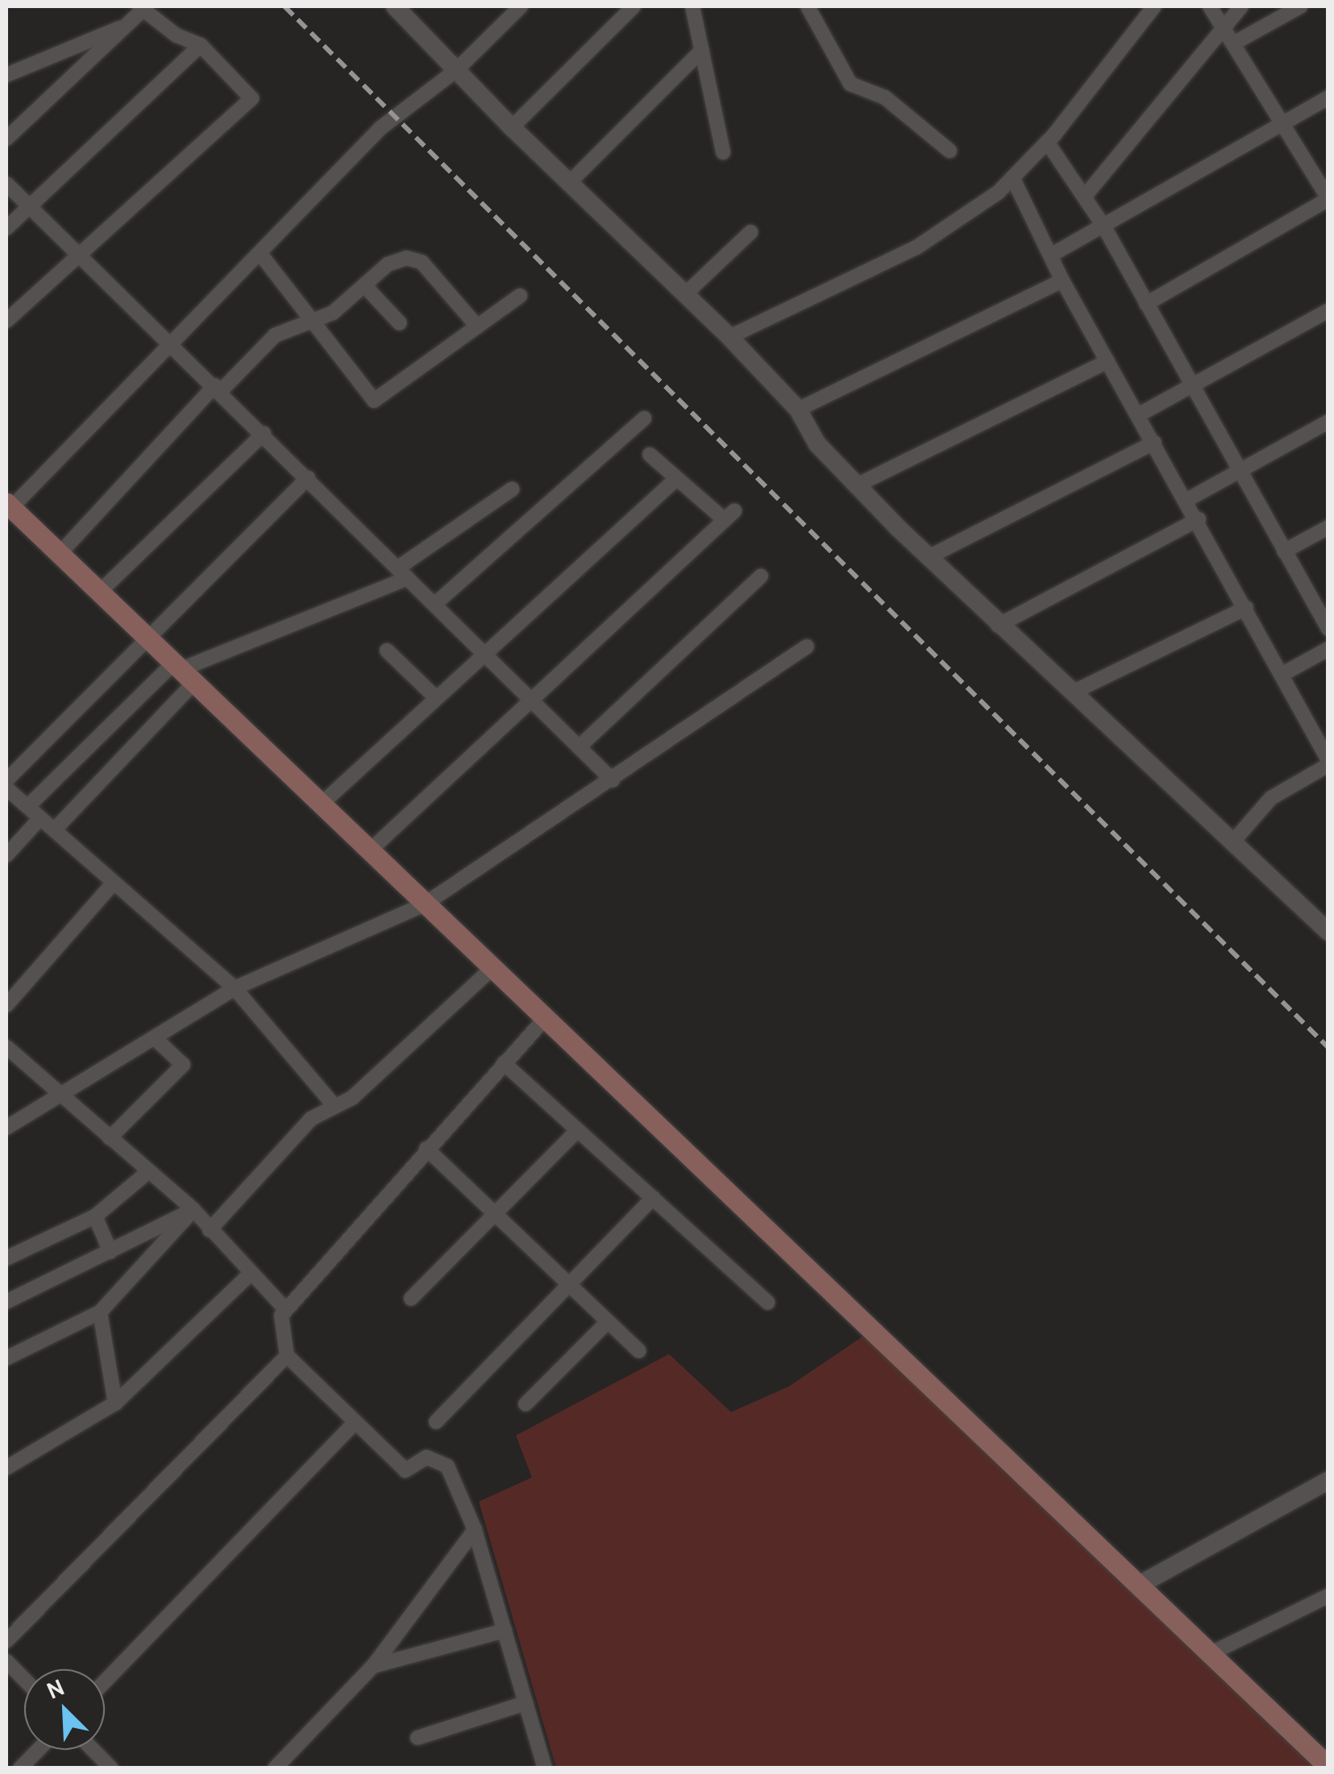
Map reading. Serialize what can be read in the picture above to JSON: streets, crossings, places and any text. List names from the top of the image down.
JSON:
{
  "north": "top left"
}
